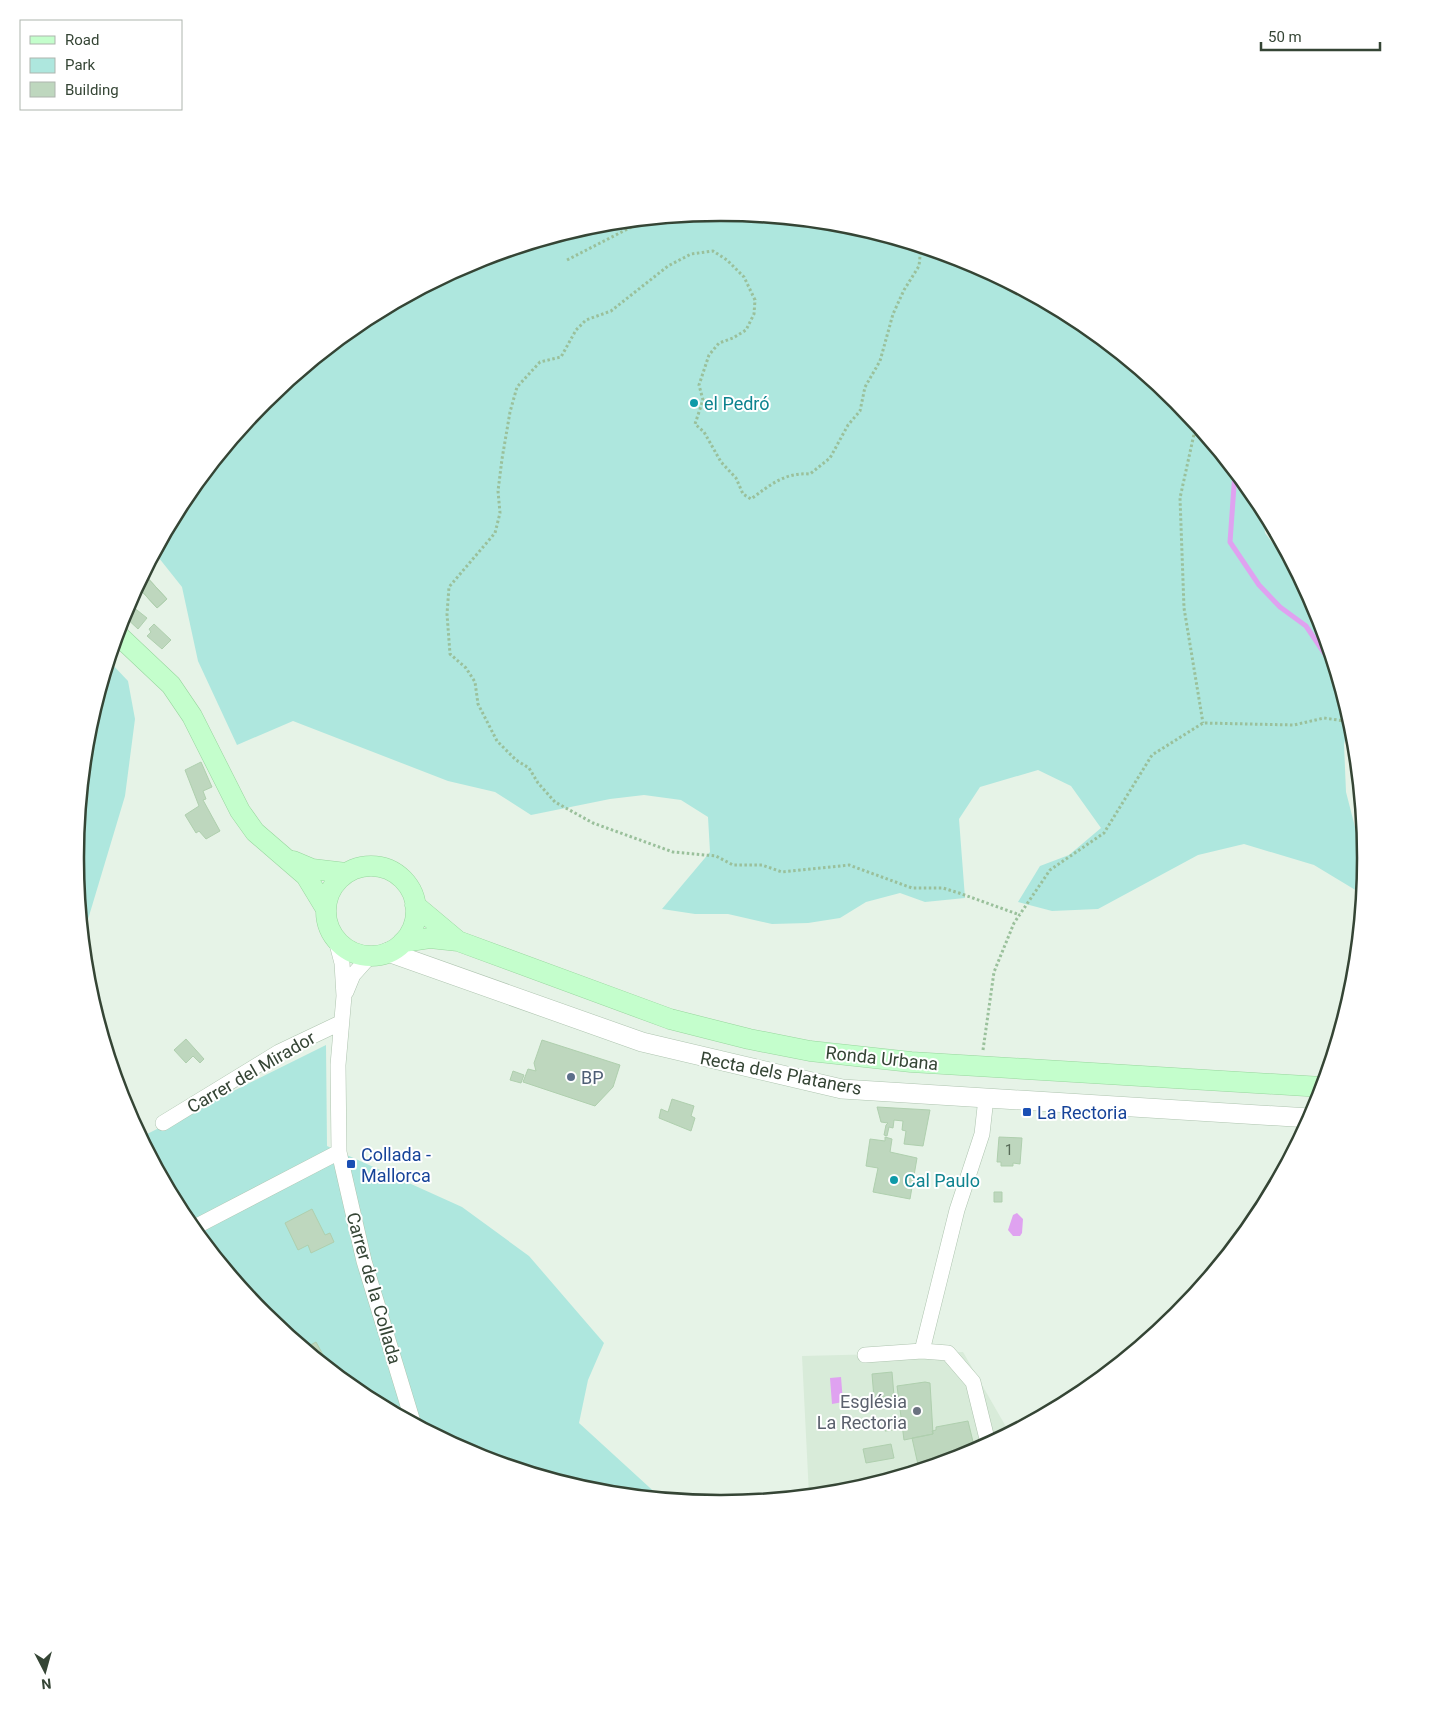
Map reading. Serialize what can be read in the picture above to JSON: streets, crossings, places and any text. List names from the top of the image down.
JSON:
{
  "streets": {
    "main road": ["Ronda Urbana"],
    "street": ["Carrer del Mirador", "Recta dels Plataners", "Carrer de la Collada"]
  },
  "crossings": [
    ["Ronda Urbana", "Recta dels Plataners"],
    ["Carrer del Mirador", "Carrer de la Collada"]
  ],
  "places": {
    "other": [
      "el Pedró",
      "BP",
      "Cal Paulo",
      "Església La Rectoria"
    ],
    "transit": ["La Rectoria", "Collada - Mallorca"]
  },
  "house_numbers": ["1"],
  "legend": ["Road", "Park", "Building"],
  "scale_bar": "50 m",
  "north": "bottom"
}
